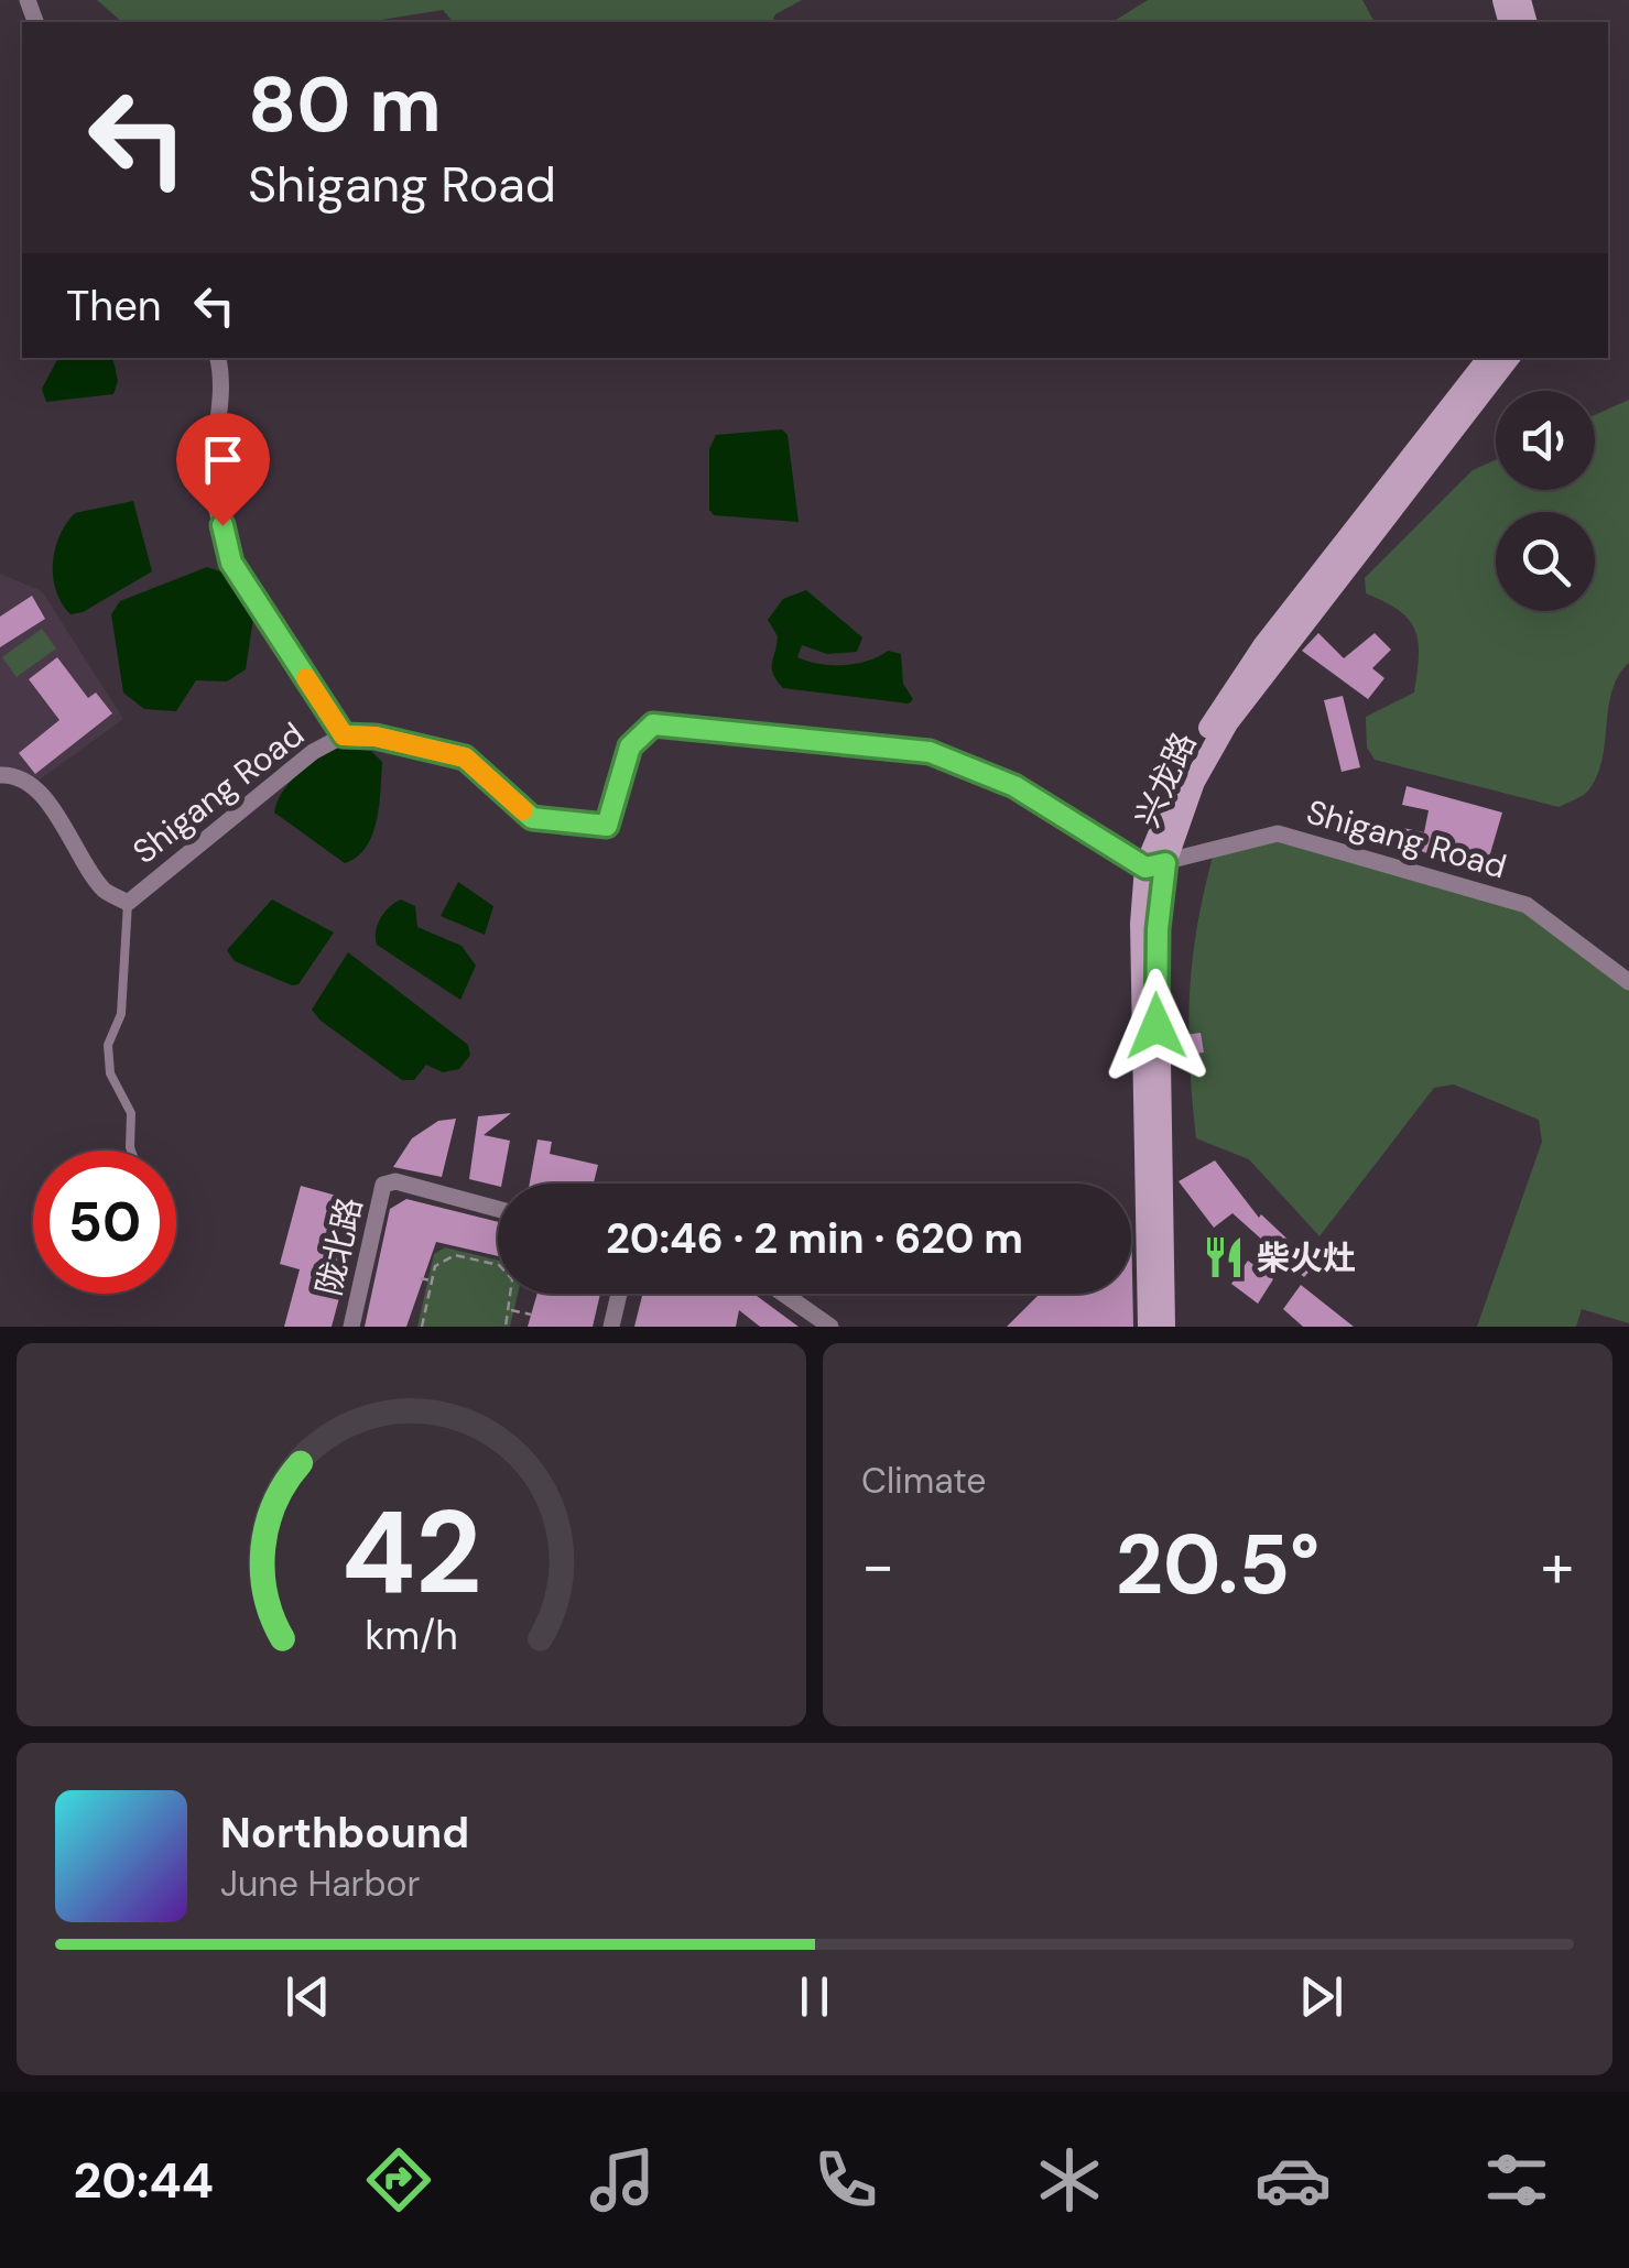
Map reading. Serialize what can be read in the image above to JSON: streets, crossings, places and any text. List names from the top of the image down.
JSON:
{
  "streets": {
    "main road": ["兴龙路"],
    "street": ["Shigang Road", "陇北路"]
  },
  "crossings": [
    ["兴龙路", "Shigang Road"]
  ],
  "places": {
    "restaurant": ["柴火灶"]
  },
  "page": {
    "turn": ["80 m", "Shigang Road"],
    "then": "Then",
    "limit": "50",
    "trip": "20:46 · 2 min · 620 m",
    "tile": "Climate",
    "heat": ["−", "20.5°", "+"],
    "song": ["Northbound", "June Harbor"],
    "tabs": "20:44",
    "gauge": ["42", "km/h"]
  }
}
